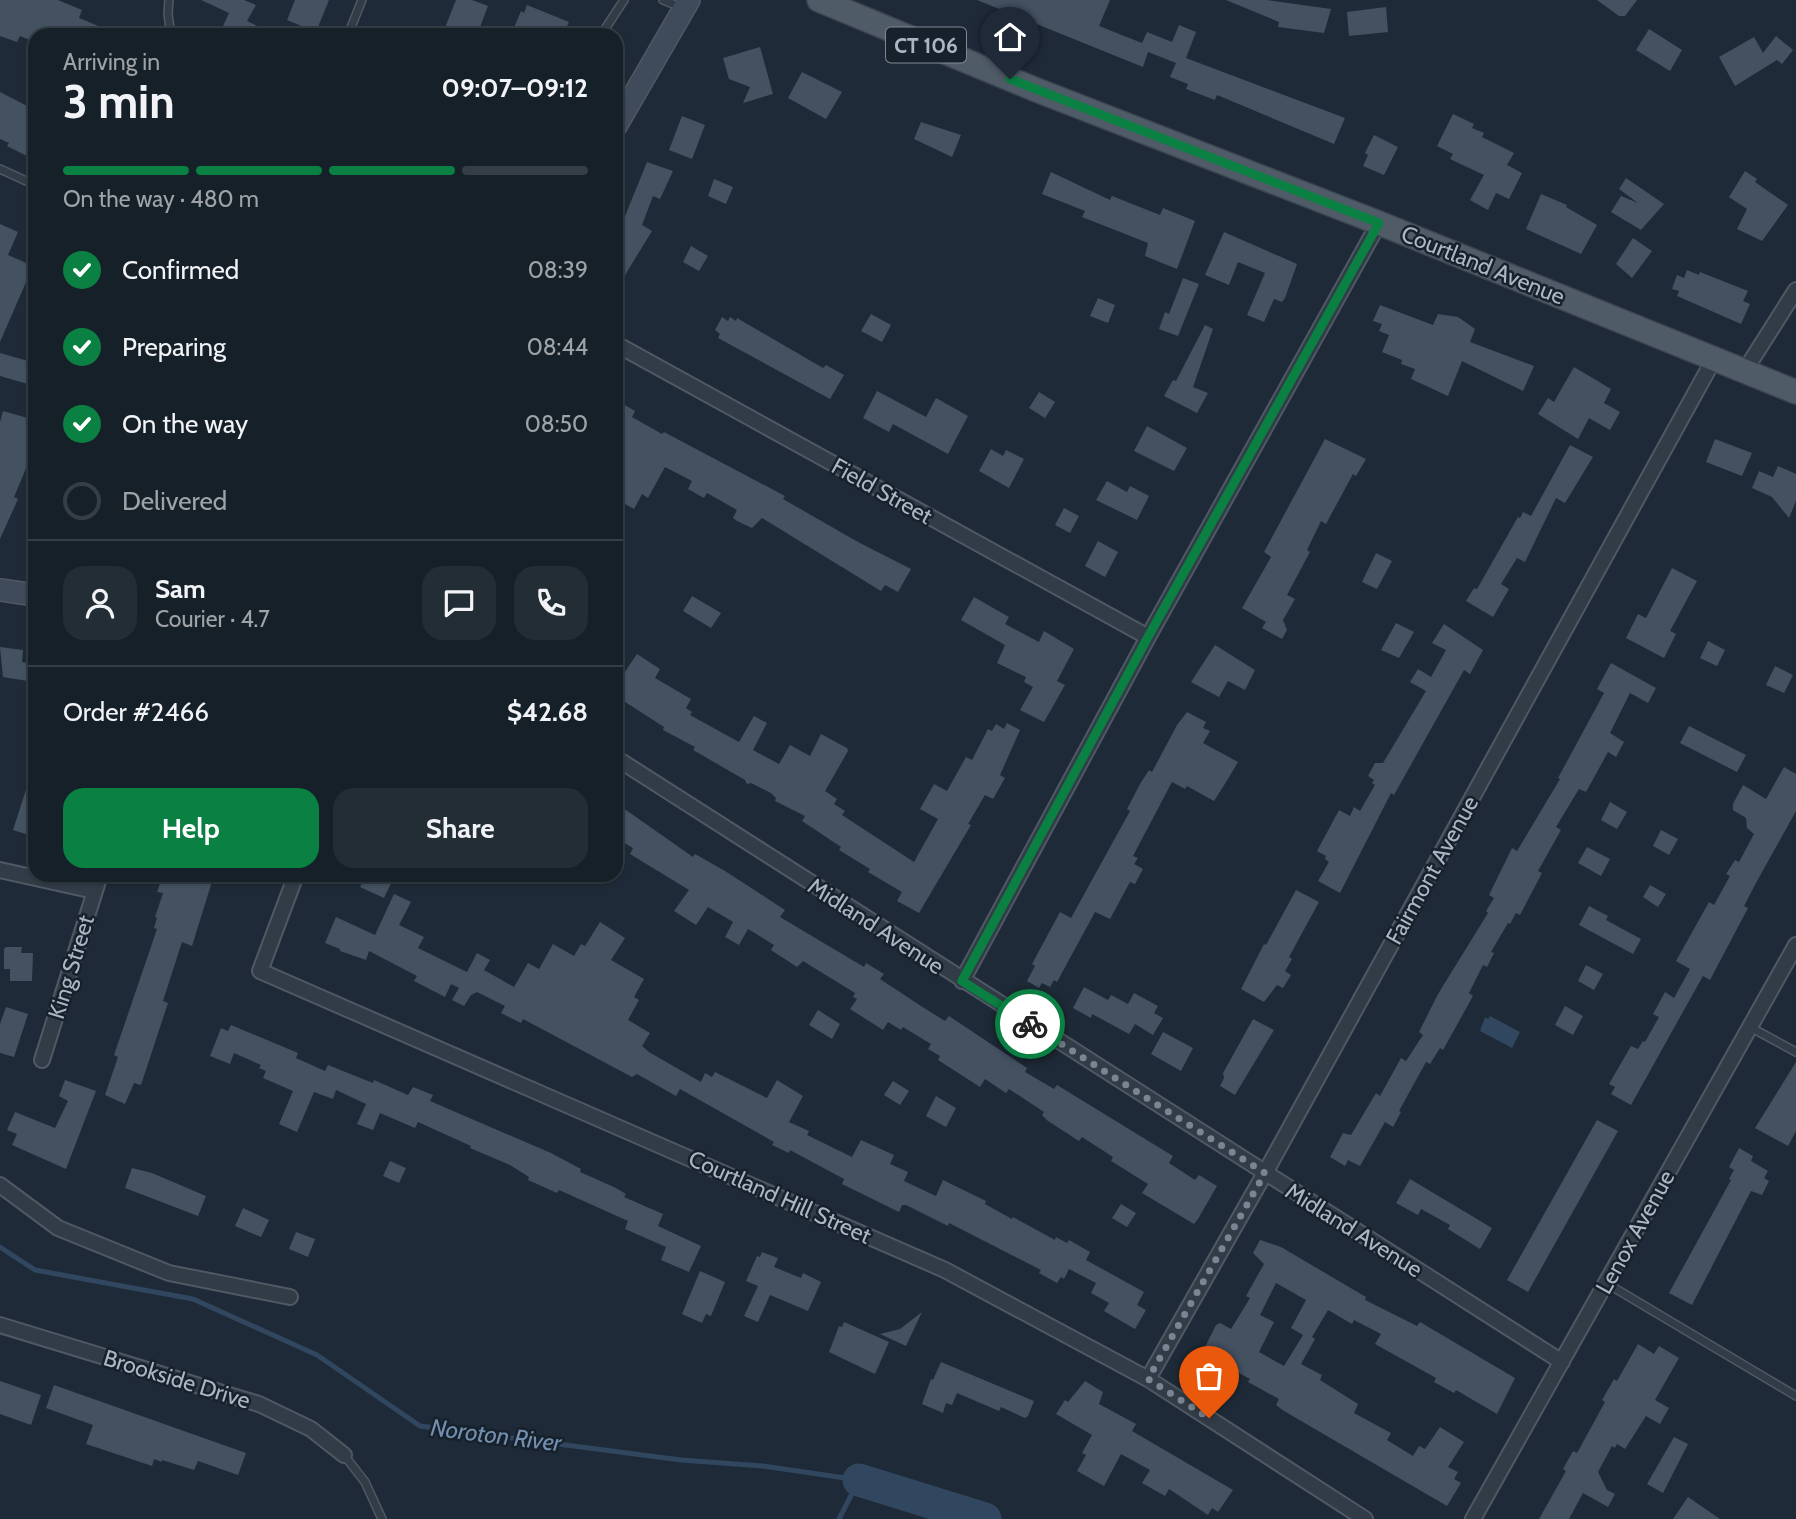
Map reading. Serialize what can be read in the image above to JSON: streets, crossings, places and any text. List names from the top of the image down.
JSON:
{
  "streets": {
    "main road": ["CT 106", "Courtland Avenue"],
    "street": [
      "Field Street",
      "Fairmont Avenue",
      "Midland Avenue",
      "King Street",
      "Courtland Hill Street",
      "Lenox Avenue",
      "Brookside Drive"
    ]
  },
  "crossings": [
    ["Courtland Avenue", "Fairmont Avenue"],
    ["Fairmont Avenue", "Midland Avenue"],
    ["Fairmont Avenue", "Courtland Hill Street"],
    ["Midland Avenue", "Lenox Avenue"]
  ],
  "water": ["Noroton River"],
  "page": {
    "heading": ["3 min", "Arriving in", "09:07–09:12"],
    "panel": [
      "Sam",
      "Courier · 4.7",
      "Order #2466",
      "$42.68"
    ],
    "bar": "On the way · 480 m",
    "list": [
      ["Confirmed", "08:39"],
      ["Preparing", "08:44"],
      ["On the way", "08:50"],
      "Delivered"
    ],
    "buttons": ["Help", "Share"]
  }
}
